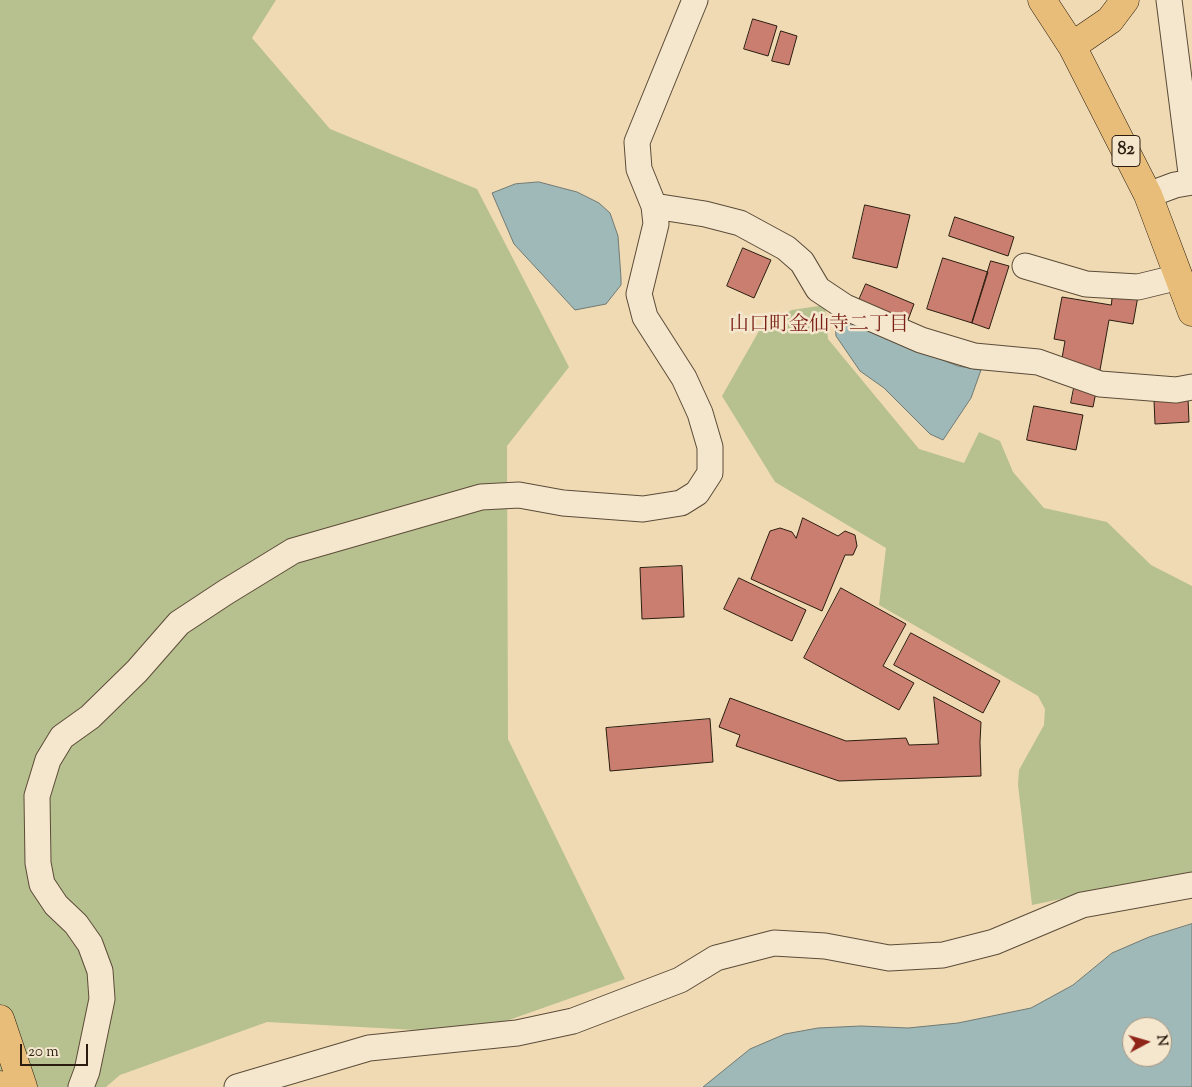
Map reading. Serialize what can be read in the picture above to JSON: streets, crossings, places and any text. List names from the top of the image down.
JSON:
{
  "streets": {
    "main road": ["82"]
  },
  "districts": ["山口町金仙寺二丁目"],
  "scale_bar": "20 m",
  "north": "right"
}
